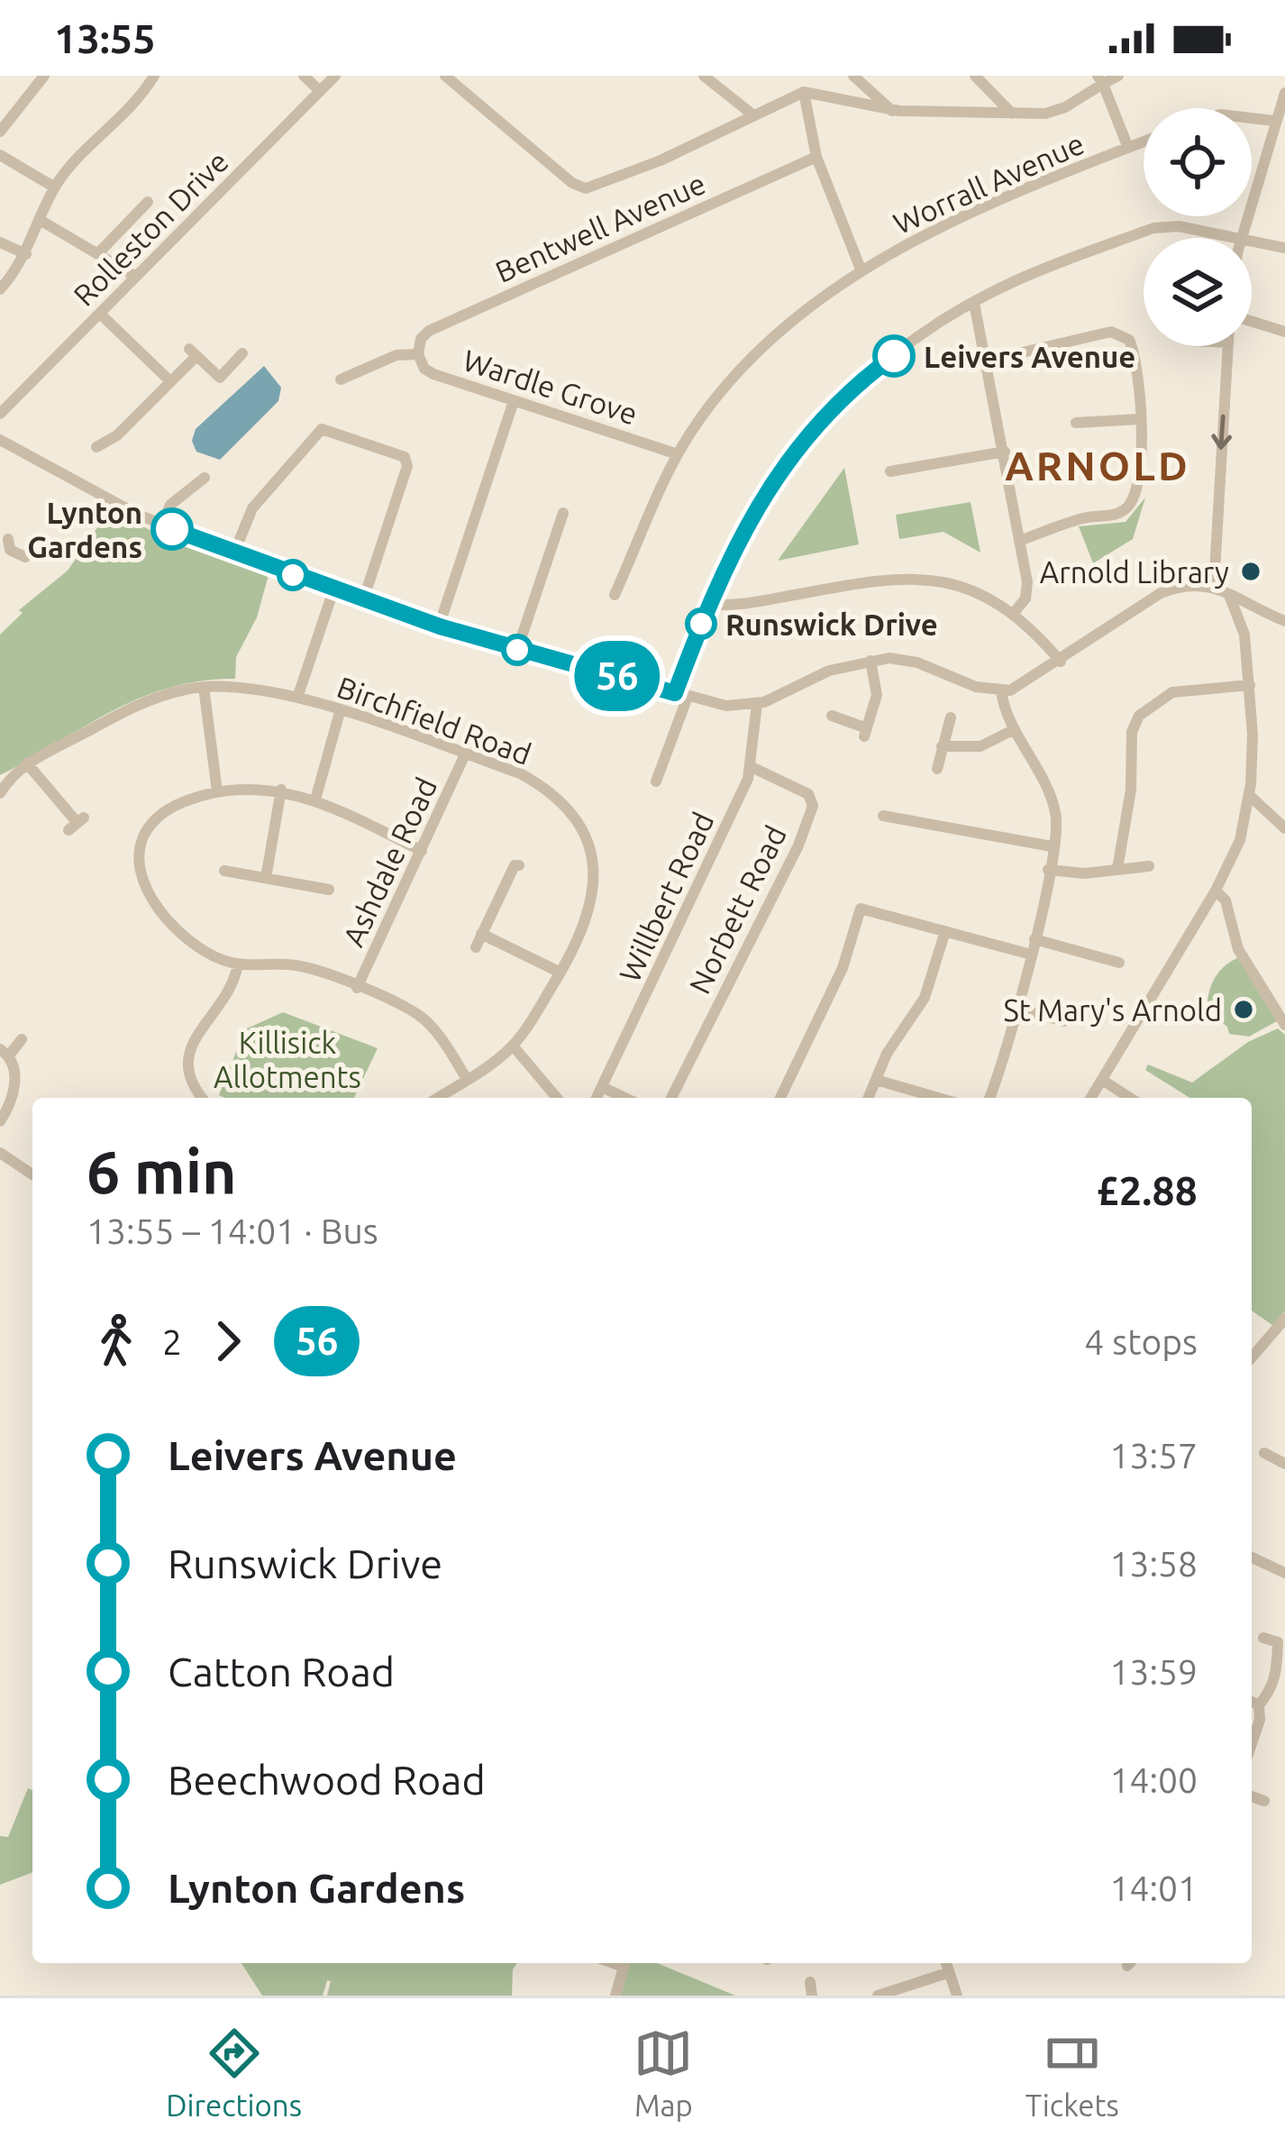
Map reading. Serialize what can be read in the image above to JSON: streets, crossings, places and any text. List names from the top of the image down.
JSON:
{
  "streets": {
    "street": [
      "Worrall Avenue",
      "Bentwell Avenue",
      "Rolleston Drive",
      "Wardle Grove",
      "Birchfield Road",
      "Ashdale Road",
      "Willbert Road",
      "Norbett Road"
    ]
  },
  "crossings": [
    ["Worrall Avenue", "Wardle Grove"],
    ["Bentwell Avenue", "Wardle Grove"],
    ["Birchfield Road", "Ashdale Road"],
    ["Willbert Road", "Norbett Road"]
  ],
  "districts": ["ARNOLD"],
  "parks": ["Killisick Allotments"],
  "places": [
    "Leivers Avenue",
    "Lynton Gardens",
    "Arnold Library",
    "Runswick Drive",
    "St Mary's Arnold"
  ],
  "lines": ["bus line 56"],
  "page": {
    "status": "13:55",
    "on_map": "56",
    "heading": ["6 min", "13:55 – 14:01 · Bus", "£2.88"],
    "legs": ["2", "56", "4 stops"],
    "list": [
      {
        "name": "Leivers Avenue",
        "value": "13:57"
      },
      {
        "name": "Runswick Drive",
        "value": "13:58"
      },
      {
        "name": "Catton Road",
        "value": "13:59"
      },
      {
        "name": "Beechwood Road",
        "value": "14:00"
      },
      {
        "name": "Lynton Gardens",
        "value": "14:01"
      }
    ],
    "tabs": ["Directions", "Map", "Tickets"]
  }
}
